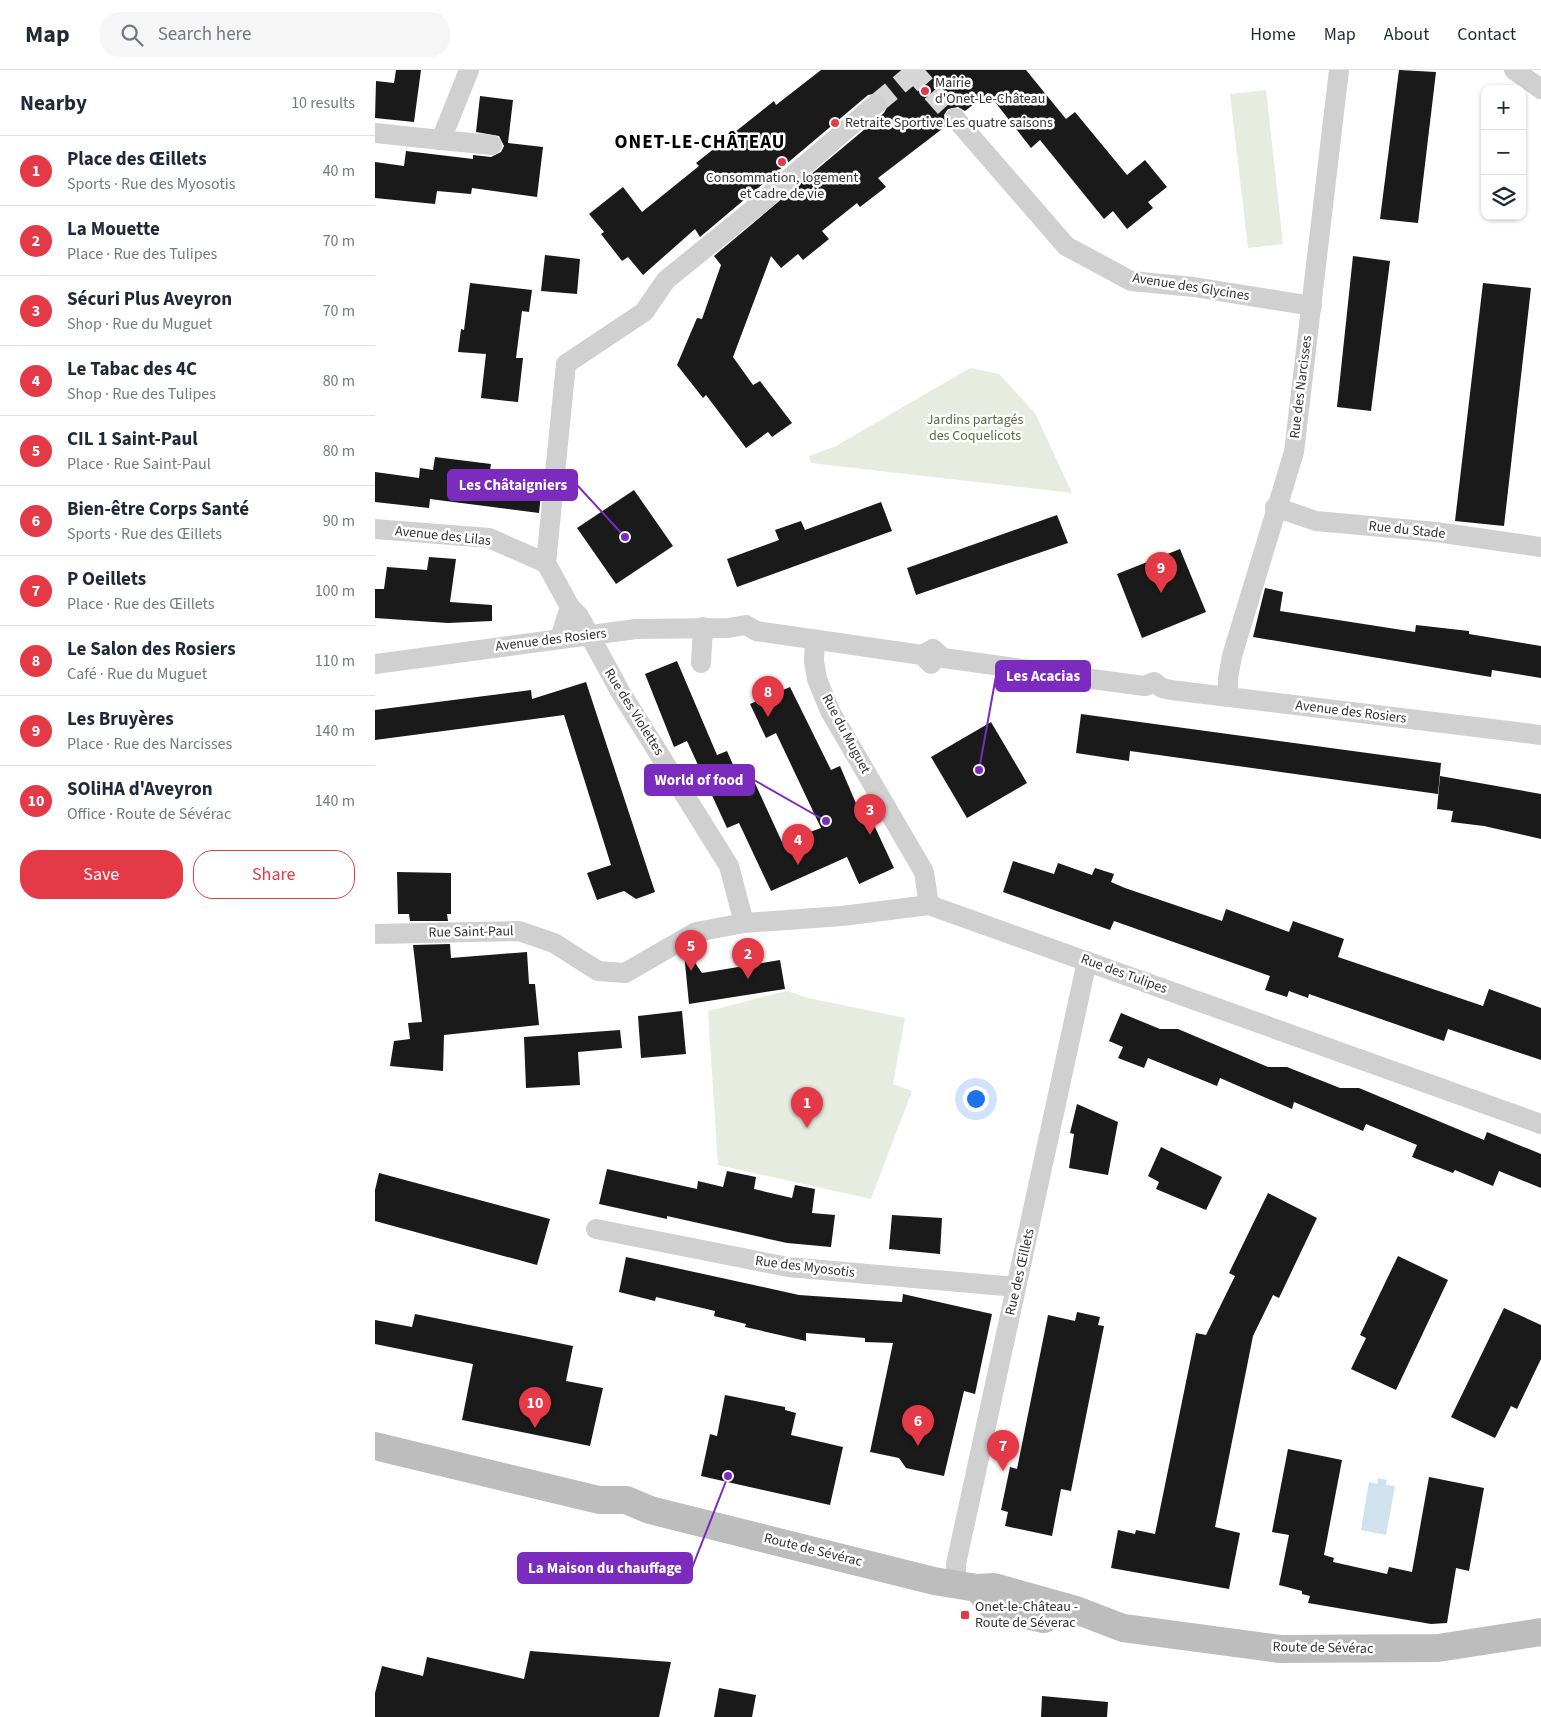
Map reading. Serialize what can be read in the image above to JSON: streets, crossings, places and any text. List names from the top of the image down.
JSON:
{
  "streets": {
    "main road": ["Route de Sévérac"],
    "street": [
      "Avenue des Glycines",
      "Rue des Narcisses",
      "Rue du Stade",
      "Avenue des Lilas",
      "Avenue des Rosiers",
      "Rue des Violettes",
      "Rue du Muguet",
      "Rue Saint-Paul",
      "Rue des Tulipes",
      "Rue des Myosotis",
      "Rue des Œillets"
    ]
  },
  "crossings": [
    ["Avenue des Glycines", "Rue des Narcisses"],
    ["Rue des Narcisses", "Rue du Stade"],
    ["Rue des Narcisses", "Avenue des Rosiers"],
    ["Avenue des Rosiers", "Rue des Violettes"],
    ["Avenue des Rosiers", "Rue du Muguet"],
    ["Rue des Violettes", "Rue des Tulipes"],
    ["Rue du Muguet", "Rue des Tulipes"],
    ["Rue Saint-Paul", "Rue des Tulipes"],
    ["Rue des Tulipes", "Rue des Œillets"],
    ["Rue des Myosotis", "Rue des Œillets"],
    ["Rue des Œillets", "Route de Sévérac"]
  ],
  "districts": ["ONET-LE-CHÂTEAU"],
  "parks": ["Jardins partagés des Coquelicots"],
  "places": {
    "other": [
      "Mairie d'Onet-Le-Château",
      "Retraite Sportive Les quatre saisons",
      "Consommation, logement et cadre de vie",
      "Les Châtaigniers",
      "Les Acacias",
      "World of food",
      "La Maison du chauffage"
    ],
    "transit": ["Onet-le-Château - Route de Séverac"]
  },
  "page": {
    "header": "Map",
    "search": "Search here",
    "nav": [
      "Home",
      "Map",
      "About",
      "Contact"
    ],
    "heading": ["Nearby", "10 results"],
    "map_buttons": ["+", "−"],
    "list": [
      {
        "mark": "1",
        "name": "Place des Œillets",
        "note": "Sports · Rue des Myosotis",
        "value": "40 m"
      },
      {
        "mark": "2",
        "name": "La Mouette",
        "note": "Place · Rue des Tulipes",
        "value": "70 m"
      },
      {
        "mark": "3",
        "name": "Sécuri Plus Aveyron",
        "note": "Shop · Rue du Muguet",
        "value": "70 m"
      },
      {
        "mark": "4",
        "name": "Le Tabac des 4C",
        "note": "Shop · Rue des Tulipes",
        "value": "80 m"
      },
      {
        "mark": "5",
        "name": "CIL 1 Saint-Paul",
        "note": "Place · Rue Saint-Paul",
        "value": "80 m"
      },
      {
        "mark": "6",
        "name": "Bien-être Corps Santé",
        "note": "Sports · Rue des Œillets",
        "value": "90 m"
      },
      {
        "mark": "7",
        "name": "P Oeillets",
        "note": "Place · Rue des Œillets",
        "value": "100 m"
      },
      {
        "mark": "8",
        "name": "Le Salon des Rosiers",
        "note": "Café · Rue du Muguet",
        "value": "110 m"
      },
      {
        "mark": "9",
        "name": "Les Bruyères",
        "note": "Place · Rue des Narcisses",
        "value": "140 m"
      },
      {
        "mark": "10",
        "name": "SOliHA d'Aveyron",
        "note": "Office · Route de Sévérac",
        "value": "140 m"
      }
    ],
    "pins": [
      "9",
      "8",
      "3",
      "4",
      "5",
      "2",
      "1",
      "10",
      "6",
      "7"
    ],
    "buttons": ["Save", "Share"]
  }
}
